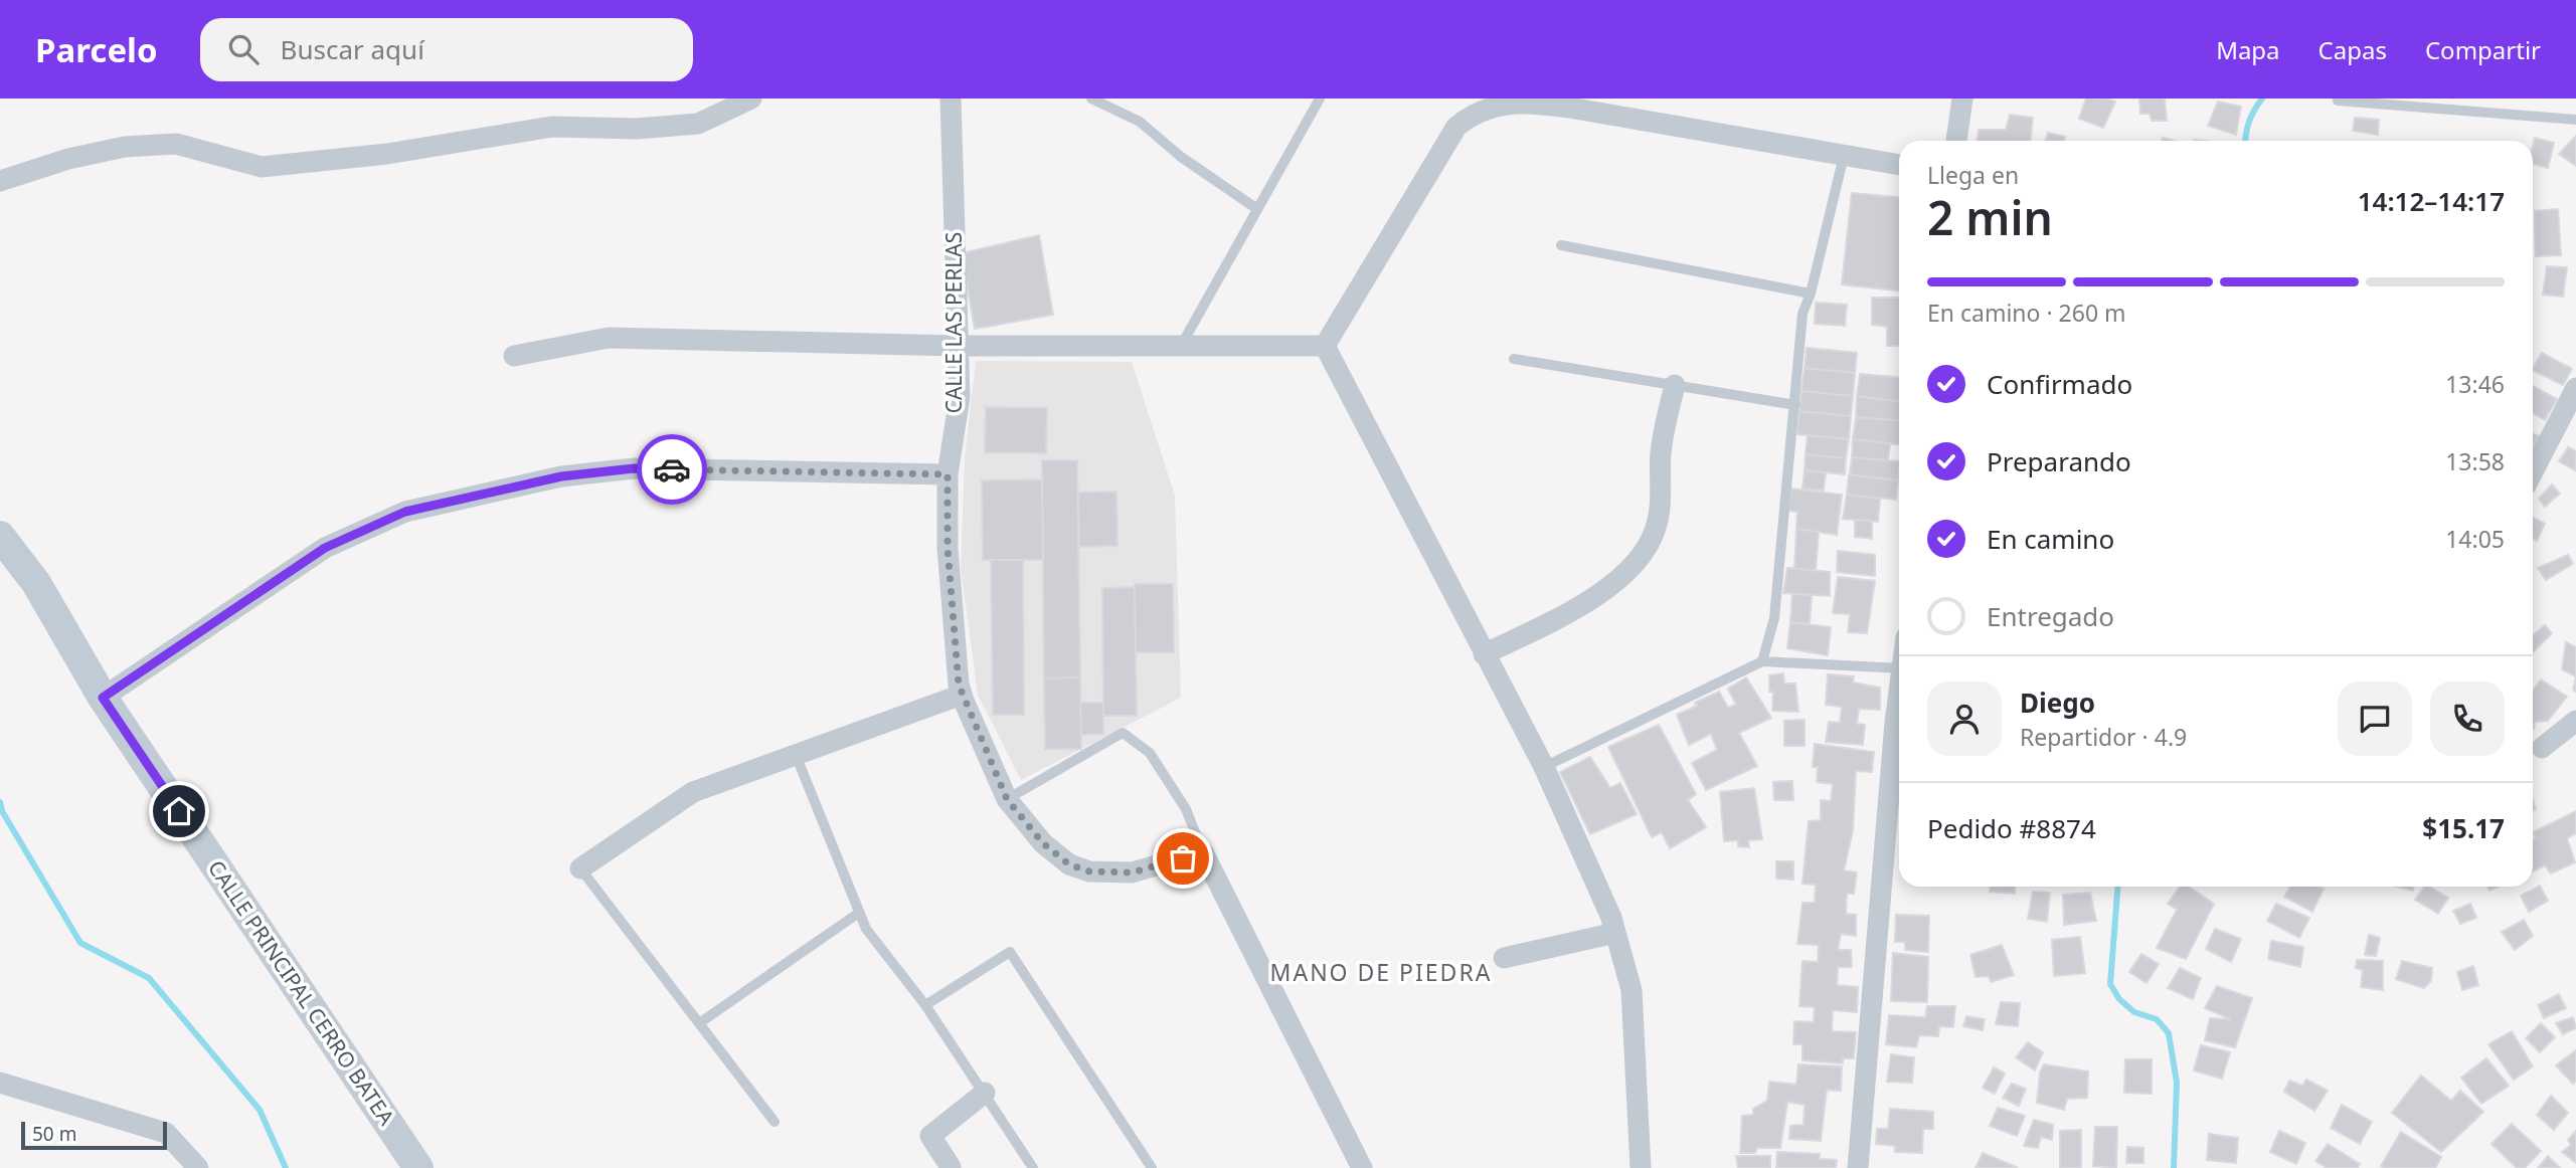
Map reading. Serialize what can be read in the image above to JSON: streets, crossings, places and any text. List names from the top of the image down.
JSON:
{
  "streets": {
    "street": ["CALLE LAS PERLAS", "CALLE PRINCIPAL CERRO BATEA"]
  },
  "districts": ["MANO DE PIEDRA"],
  "scale_bar": "50 m",
  "page": {
    "header": "Parcelo",
    "search": "Buscar aquí",
    "nav": ["Mapa", "Capas", "Compartir"],
    "heading": ["2 min", "Llega en", "14:12–14:17"],
    "panel": [
      "Diego",
      "Repartidor · 4.9",
      "Pedido #8874",
      "$15.17"
    ],
    "bar": "En camino · 260 m",
    "list": [
      ["Confirmado", "13:46"],
      ["Preparando", "13:58"],
      ["En camino", "14:05"],
      "Entregado"
    ],
    "scale": "50 m"
  }
}
